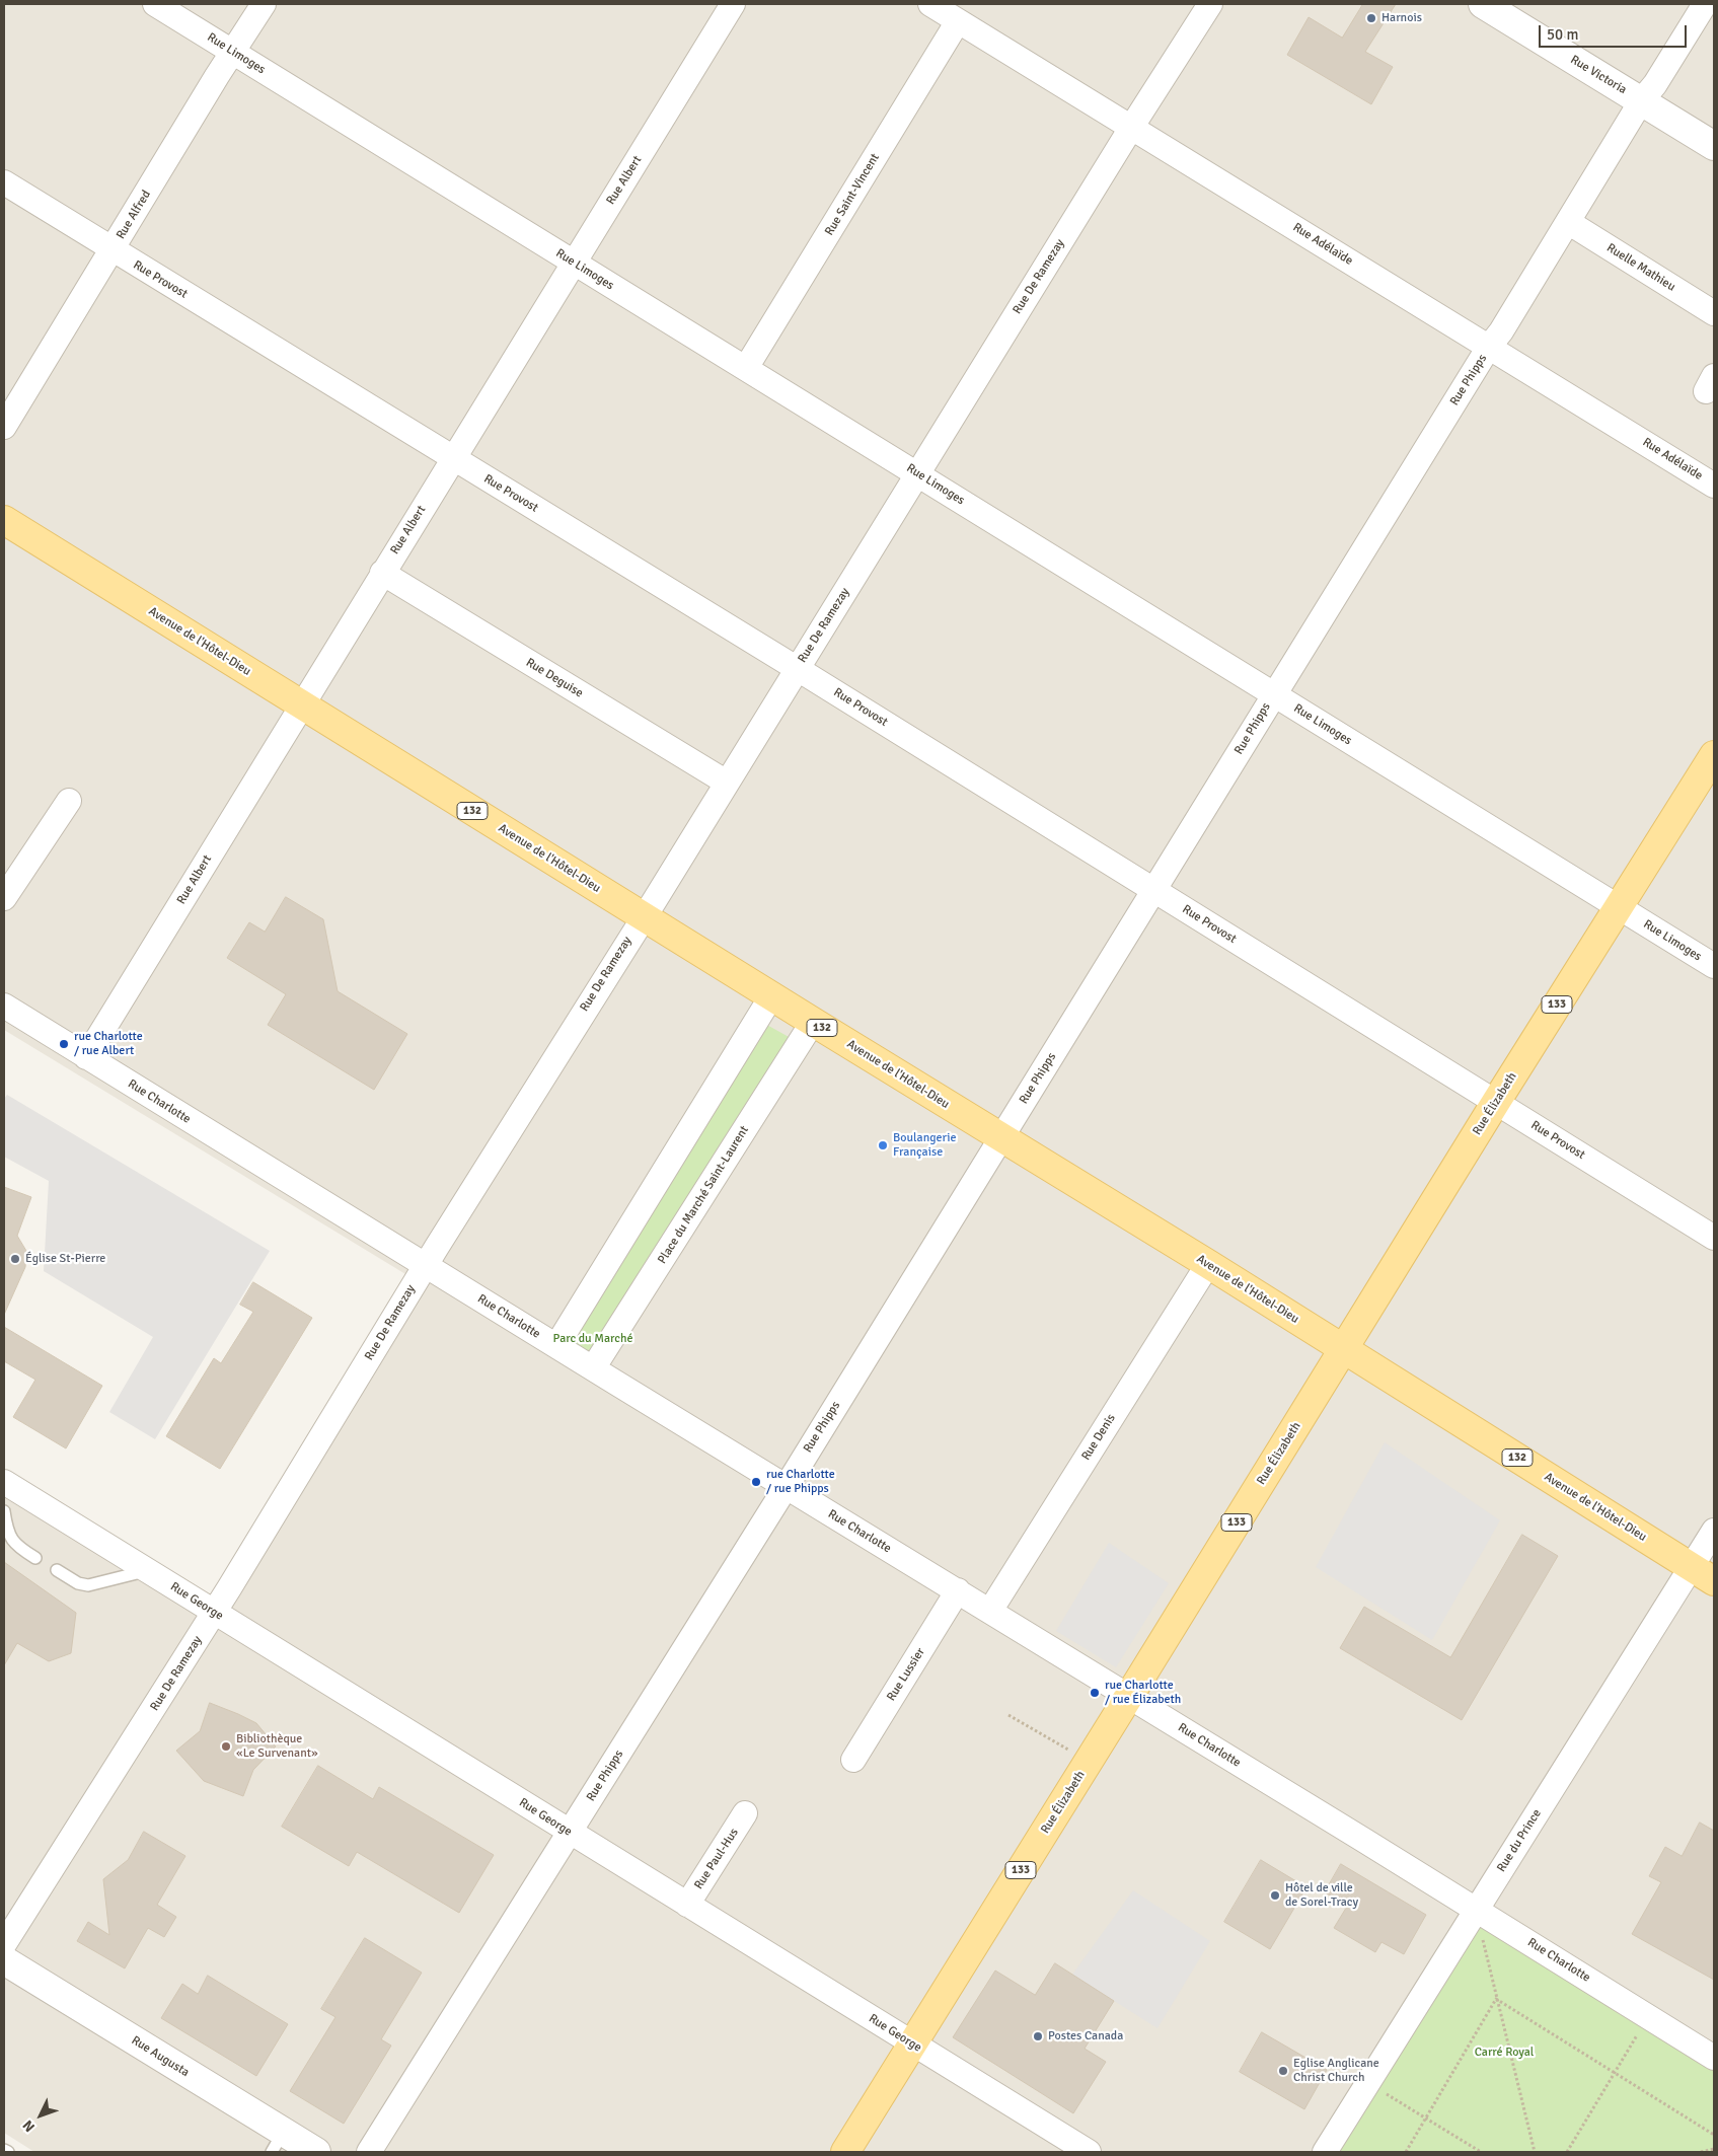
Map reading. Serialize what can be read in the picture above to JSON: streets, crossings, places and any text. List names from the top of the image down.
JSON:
{
  "streets": {
    "main road": [
      "Avenue de l'Hôtel-Dieu",
      "132",
      "133",
      "Rue Élizabeth"
    ],
    "street": [
      "Rue Limoges",
      "Rue Victoria",
      "Rue Albert",
      "Rue Saint-Vincent",
      "Rue Alfred",
      "Rue Adélaïde",
      "Ruelle Mathieu",
      "Rue De Ramezay",
      "Rue Provost",
      "Rue Phipps",
      "Rue Deguise",
      "Rue Charlotte",
      "Place du Marché Saint-Laurent",
      "Rue Denis",
      "Rue George",
      "Rue Lussier",
      "Rue du Prince",
      "Rue Paul-Hus",
      "Rue Augusta"
    ]
  },
  "crossings": [
    ["Rue Limoges", "Rue Albert"],
    ["Rue Limoges", "Rue Saint-Vincent"],
    ["Rue Limoges", "Rue Alfred"],
    ["Rue Limoges", "Rue De Ramezay"],
    ["Rue Limoges", "Rue Phipps"],
    ["Rue Limoges", "Rue Élizabeth"],
    ["Rue Victoria", "Rue Phipps"],
    ["Rue Albert", "Rue Provost"],
    ["Rue Albert", "Avenue de l'Hôtel-Dieu"],
    ["Rue Albert", "Rue Deguise"],
    ["Rue Albert", "Rue Charlotte"],
    ["Rue Saint-Vincent", "Rue Adélaïde"],
    ["Rue Alfred", "Rue Provost"],
    ["Rue Adélaïde", "Rue De Ramezay"],
    ["Rue Adélaïde", "Rue Phipps"],
    ["Ruelle Mathieu", "Rue Phipps"],
    ["Rue De Ramezay", "Rue Provost"],
    ["Rue De Ramezay", "Avenue de l'Hôtel-Dieu"],
    ["Rue De Ramezay", "Rue Deguise"],
    ["Rue De Ramezay", "Rue Charlotte"],
    ["Rue De Ramezay", "Rue George"],
    ["Rue Provost", "Rue Phipps"],
    ["Rue Provost", "Rue Élizabeth"],
    ["Rue Phipps", "Avenue de l'Hôtel-Dieu"],
    ["Rue Phipps", "Rue Charlotte"],
    ["Rue Phipps", "Rue George"],
    ["Avenue de l'Hôtel-Dieu", "Rue Élizabeth"],
    ["Avenue de l'Hôtel-Dieu", "Place du Marché Saint-Laurent"],
    ["Avenue de l'Hôtel-Dieu", "Rue Denis"],
    ["Avenue de l'Hôtel-Dieu", "Rue du Prince"],
    ["Rue Charlotte", "Rue Élizabeth"],
    ["Rue Charlotte", "Place du Marché Saint-Laurent"],
    ["Rue Charlotte", "Rue Denis"],
    ["Rue Charlotte", "Rue Lussier"],
    ["Rue Charlotte", "Rue du Prince"],
    ["Rue Élizabeth", "Rue George"],
    ["Rue George", "Rue Paul-Hus"]
  ],
  "parks": ["Parc du Marché", "Carré Royal"],
  "places": [
    "Harnois",
    "rue Charlotte / rue Albert",
    "Boulangerie Française",
    "Église St-Pierre",
    "rue Charlotte / rue Phipps",
    "rue Charlotte / rue Élizabeth",
    "Bibliothèque «Le Survenant»",
    "Hôtel de ville de Sorel-Tracy",
    "Postes Canada",
    "Eglise Anglicane Christ Church"
  ],
  "scale_bar": "50 m",
  "north": "bottom left"
}
